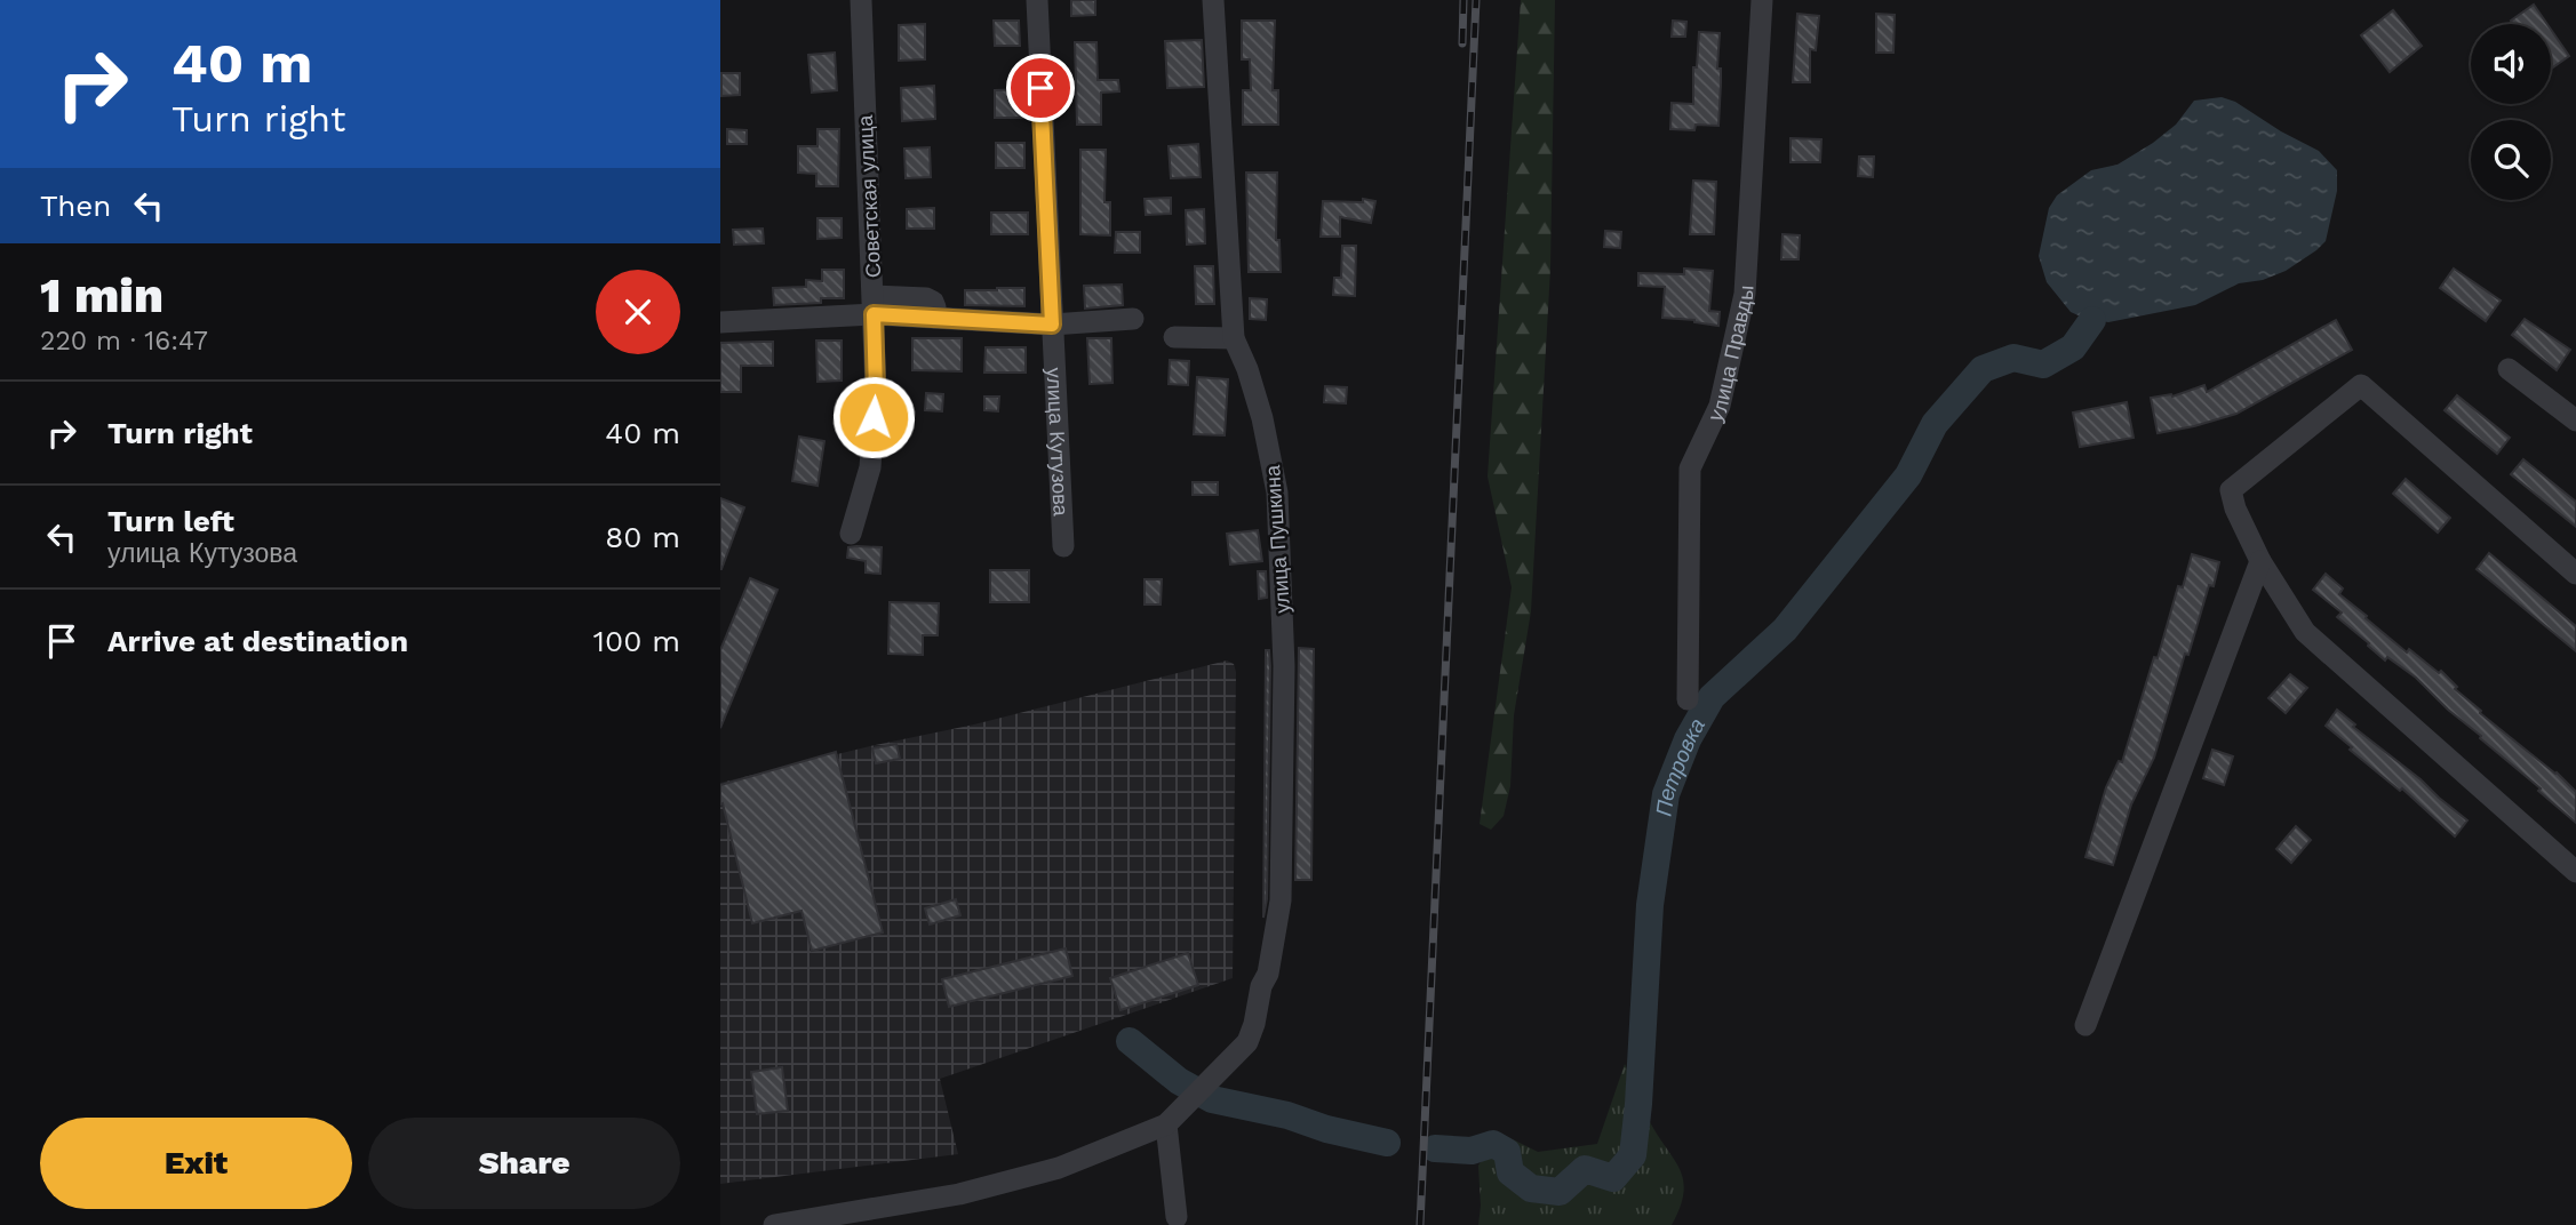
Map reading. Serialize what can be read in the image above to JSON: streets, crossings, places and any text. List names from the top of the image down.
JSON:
{
  "streets": {
    "street": [
      "Советская улица",
      "улица Правды",
      "улица Кутузова",
      "улица Пушкина"
    ]
  },
  "water": ["Петровка"],
  "page": {
    "turn": ["40 m", "Turn right"],
    "then": "Then",
    "heading": ["1 min", "220 m · 16:47"],
    "list": [
      {
        "name": "Turn right",
        "value": "40 m"
      },
      {
        "name": "Turn left",
        "note": "улица Кутузова",
        "value": "80 m"
      },
      {
        "name": "Arrive at destination",
        "value": "100 m"
      }
    ],
    "buttons": ["Exit", "Share"]
  }
}
